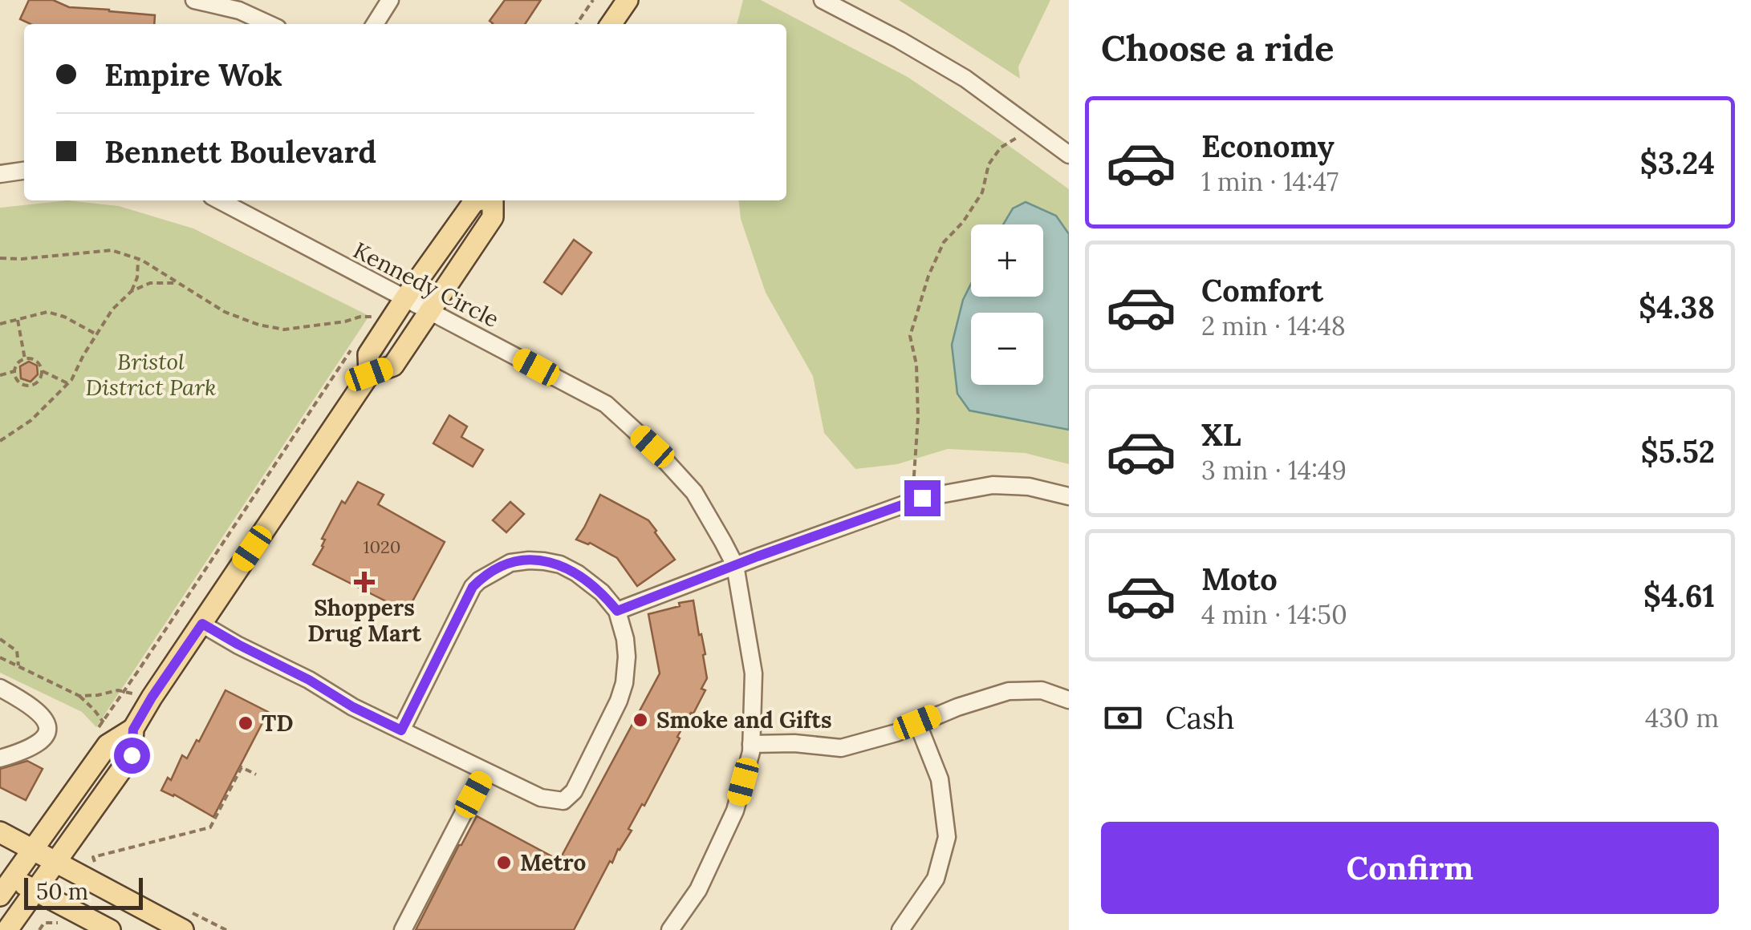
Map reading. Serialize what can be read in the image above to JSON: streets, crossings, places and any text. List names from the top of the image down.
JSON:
{
  "streets": {
    "street": ["Kennedy Circle"]
  },
  "parks": ["Bristol District Park"],
  "places": {
    "health": ["Shoppers Drug Mart"],
    "other": ["Smoke and Gifts", "TD", "Metro"]
  },
  "house_numbers": ["1020"],
  "scale_bar": "50 m",
  "page": {
    "heading": "Choose a ride",
    "banner": ["Empire Wok", "Bennett Boulevard"],
    "list": [
      {
        "name": "Economy",
        "note": "1 min · 14:47",
        "value": "$3.24"
      },
      {
        "name": "Comfort",
        "note": "2 min · 14:48",
        "value": "$4.38"
      },
      {
        "name": "XL",
        "note": "3 min · 14:49",
        "value": "$5.52"
      },
      {
        "name": "Moto",
        "note": "4 min · 14:50",
        "value": "$4.61"
      }
    ],
    "map_buttons": ["+", "−"],
    "pay": ["Cash", "430 m"],
    "buttons": "Confirm",
    "scale": "50 m"
  }
}
